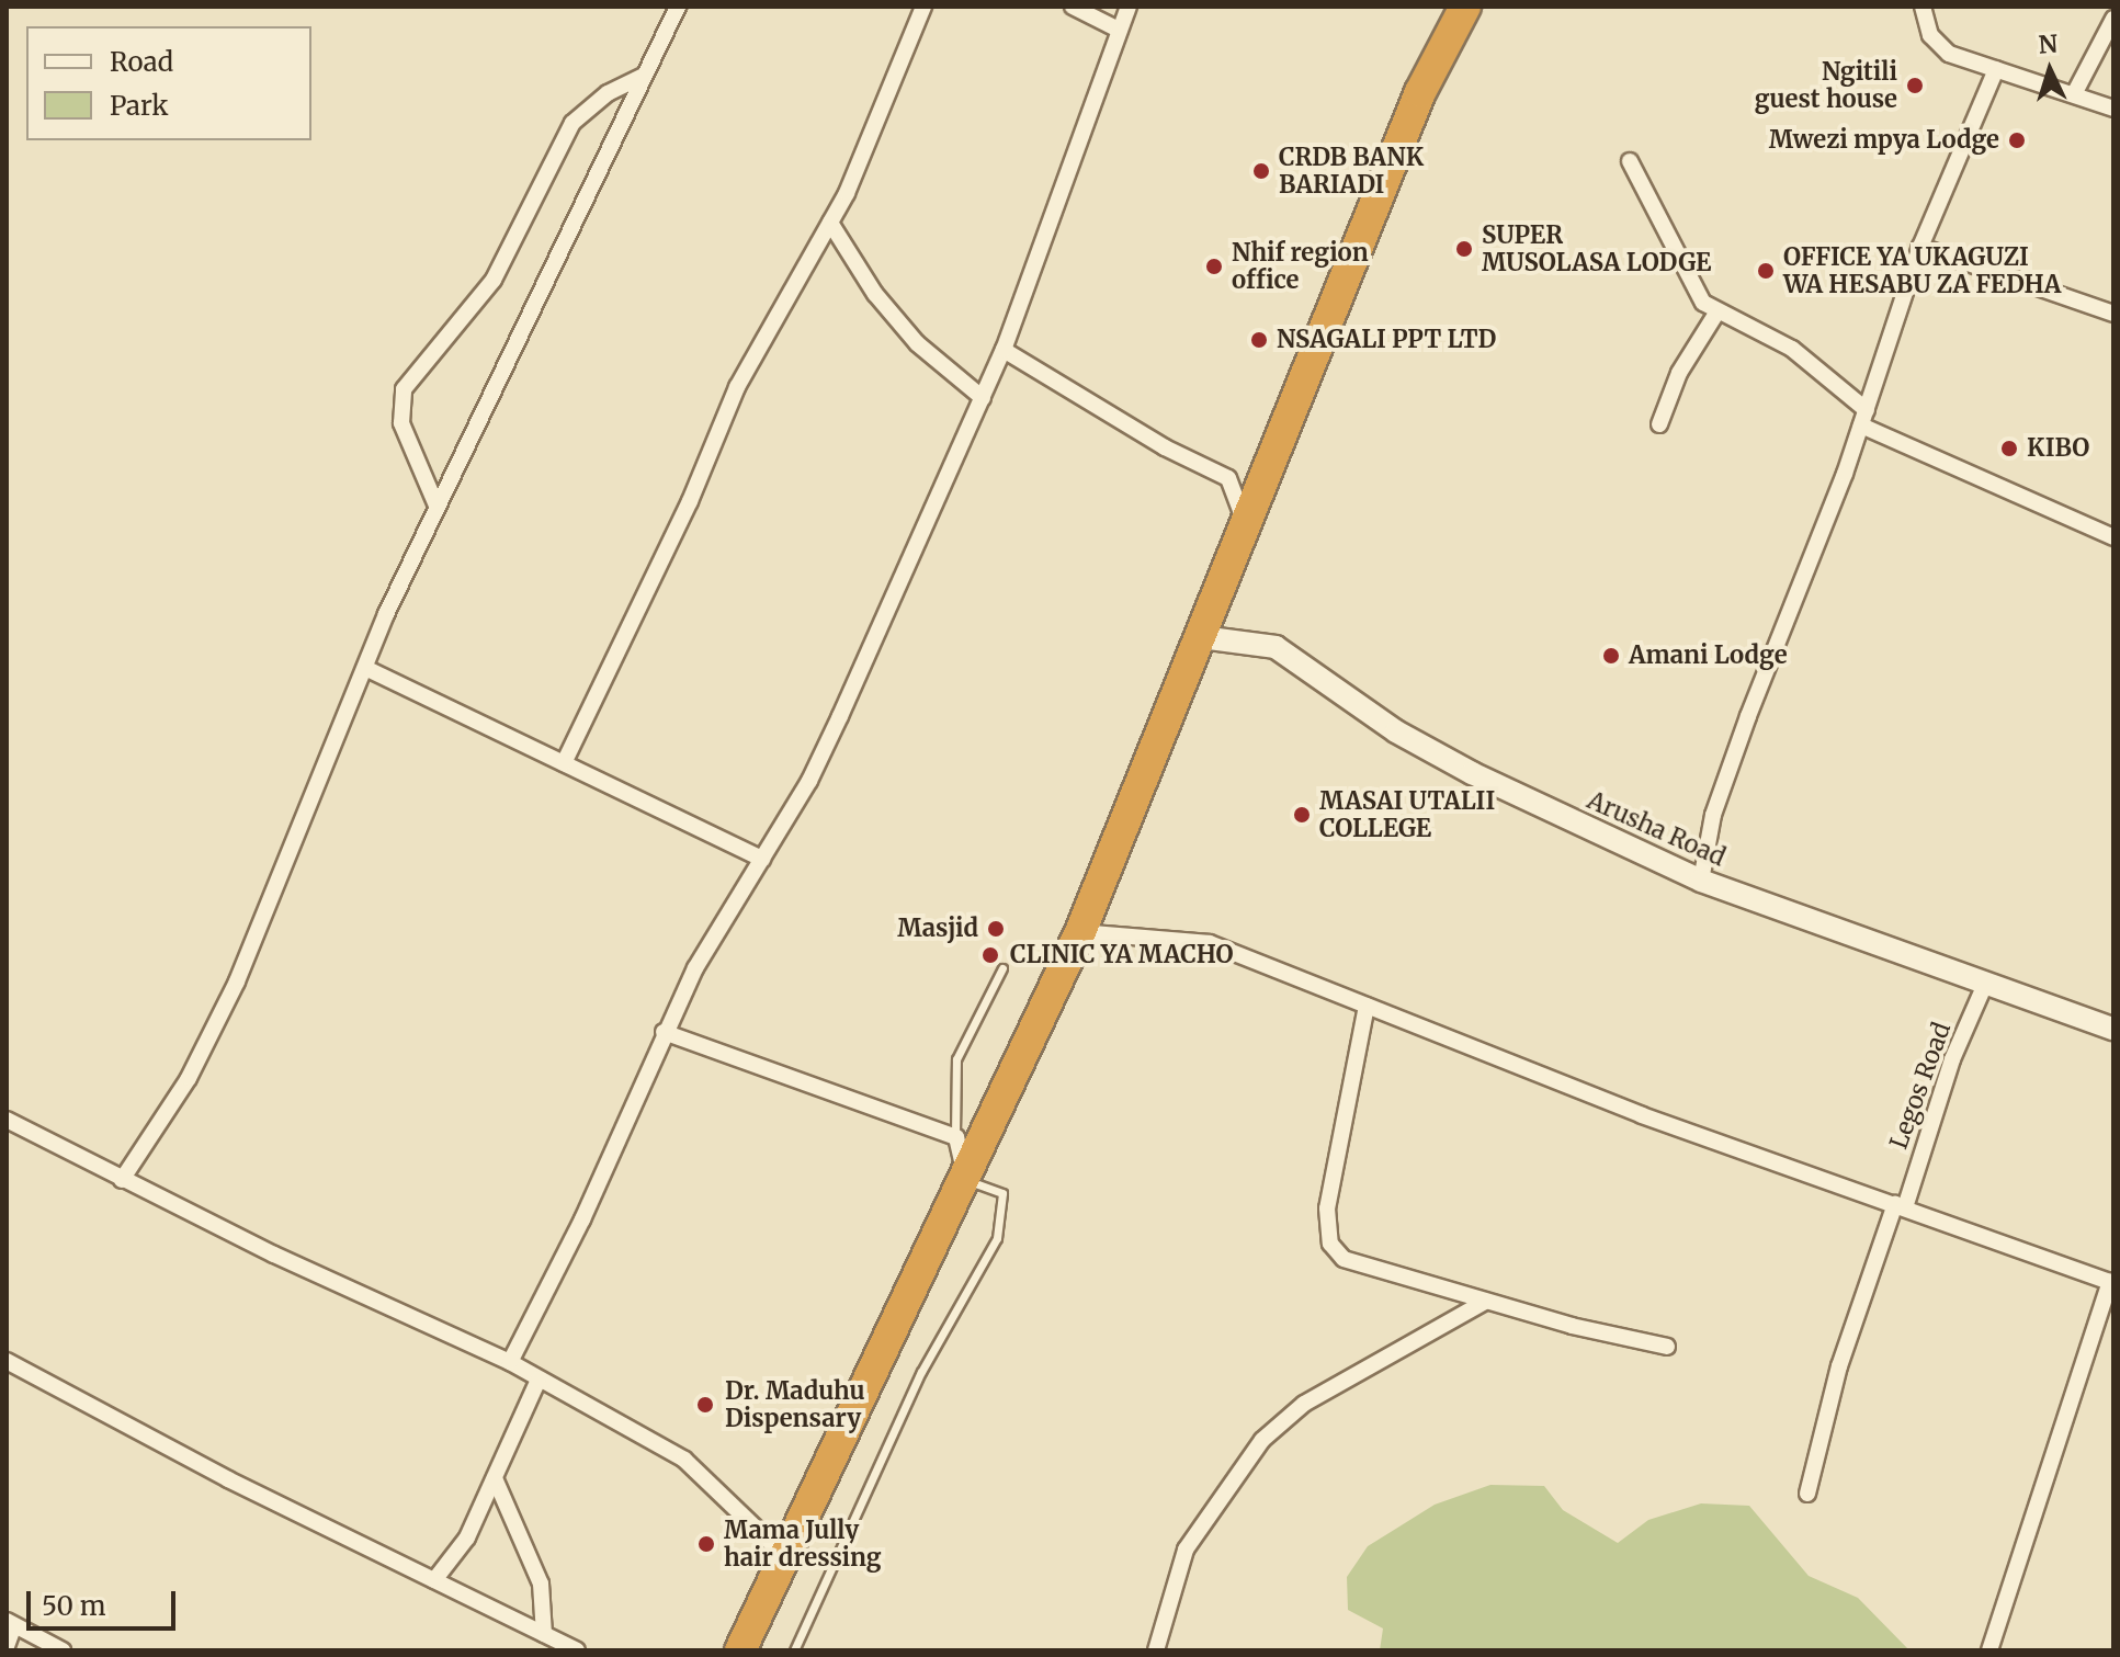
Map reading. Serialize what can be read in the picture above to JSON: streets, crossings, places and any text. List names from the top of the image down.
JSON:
{
  "streets": {
    "main road": ["Arusha Road"],
    "street": ["Legos Road"]
  },
  "crossings": [
    ["Arusha Road", "Legos Road"]
  ],
  "places": [
    "Ngitili guest house",
    "Mwezi mpya Lodge",
    "CRDB BANK BARIADI",
    "SUPER MUSOLASA LODGE",
    "Nhif region office",
    "OFFICE YA UKAGUZI WA HESABU ZA FEDHA",
    "NSAGALI PPT LTD",
    "KIBO",
    "Amani Lodge",
    "MASAI UTALII COLLEGE",
    "Masjid",
    "CLINIC YA MACHO",
    "Dr. Maduhu Dispensary",
    "Mama Jully hair dressing"
  ],
  "legend": ["Road", "Park"],
  "scale_bar": "50 m",
  "north": "top"
}
